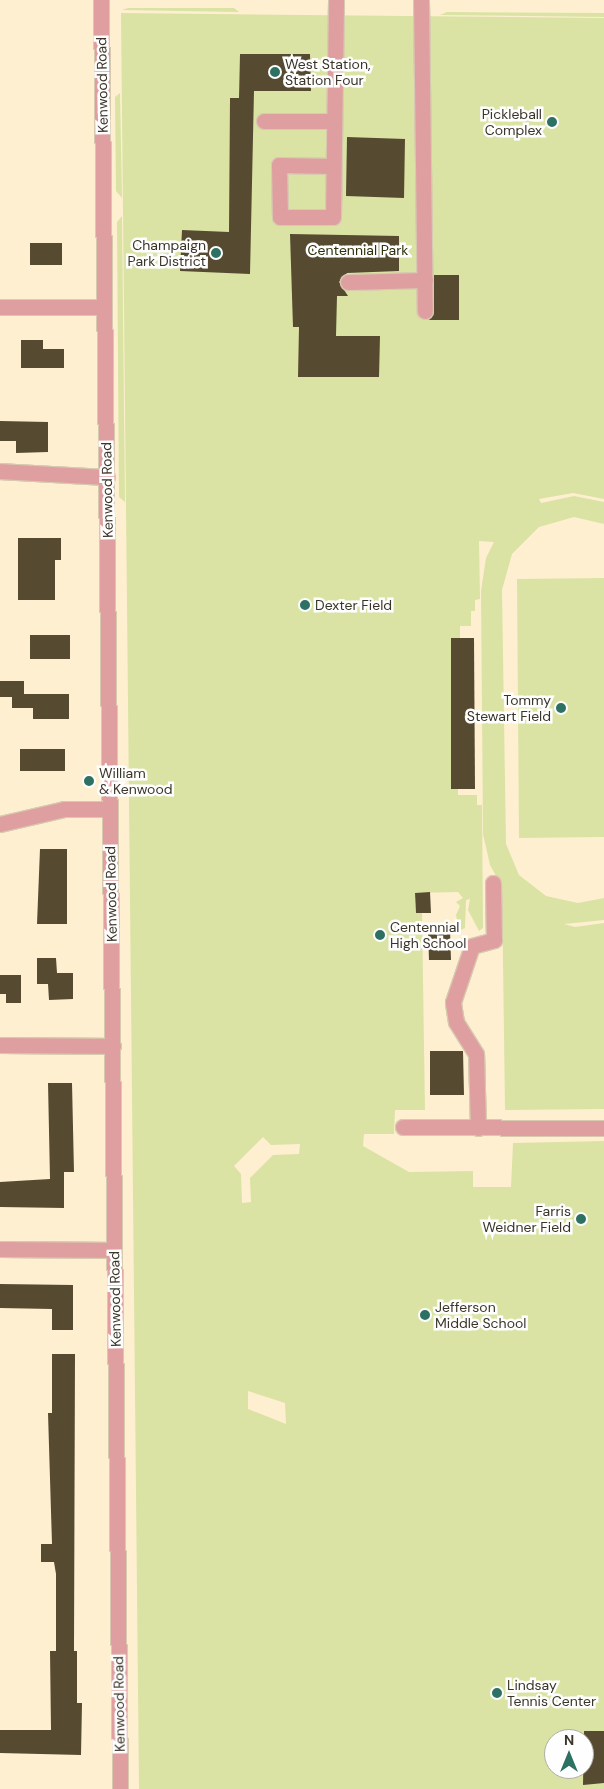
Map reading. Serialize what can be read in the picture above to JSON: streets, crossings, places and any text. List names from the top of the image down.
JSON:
{
  "streets": {
    "street": ["Kenwood Road"]
  },
  "parks": ["Centennial Park"],
  "places": [
    "West Station, Station Four",
    "Pickleball Complex",
    "Champaign Park District",
    "Dexter Field",
    "Tommy Stewart Field",
    "William & Kenwood",
    "Centennial High School",
    "Farris Weidner Field",
    "Jefferson Middle School",
    "Lindsay Tennis Center"
  ],
  "north": "top"
}
